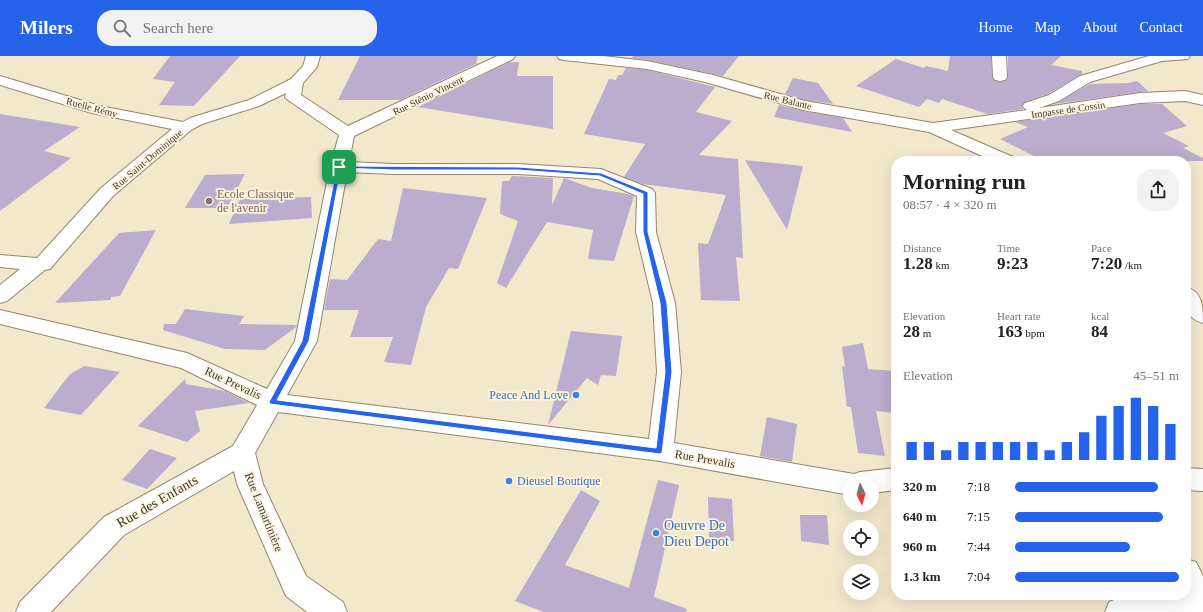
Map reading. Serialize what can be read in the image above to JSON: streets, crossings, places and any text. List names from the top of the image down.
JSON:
{
  "streets": {
    "street": [
      "Rue Sténio Vincent",
      "Rue Balante",
      "Ruelle Rémy",
      "Impasse de Cossin",
      "Rue Saint-Dominique",
      "Rue Prevalis",
      "Rue des Enfants",
      "Rue Lamartinière"
    ]
  },
  "crossings": [
    ["Rue Balante", "Impasse de Cossin"],
    ["Ruelle Rémy", "Rue Saint-Dominique"],
    ["Rue des Enfants", "Rue Lamartinière"]
  ],
  "places": [
    "Ecole Classique de l'avenir",
    "Peace And Love",
    "Dieusel Boutique",
    "Oeuvre De Dieu Depot"
  ],
  "north": "bottom",
  "page": {
    "header": "Milers",
    "search": "Search here",
    "nav": [
      "Home",
      "Map",
      "About",
      "Contact"
    ],
    "heading": ["Morning run", "08:57 · 4 × 320 m"],
    "stats": [
      ["Distance", "1.28 km"],
      ["Time", "9:23"],
      ["Pace", "7:20 /km"],
      ["Elevation", "28 m"],
      ["Heart rate", "163 bpm"],
      ["kcal", "84"]
    ],
    "chart": ["Elevation", "45–51 m"],
    "list": [
      {
        "name": "320 m",
        "note": "7:18"
      },
      {
        "name": "640 m",
        "note": "7:15"
      },
      {
        "name": "960 m",
        "note": "7:44"
      },
      {
        "name": "1.3 km",
        "note": "7:04"
      }
    ]
  }
}
